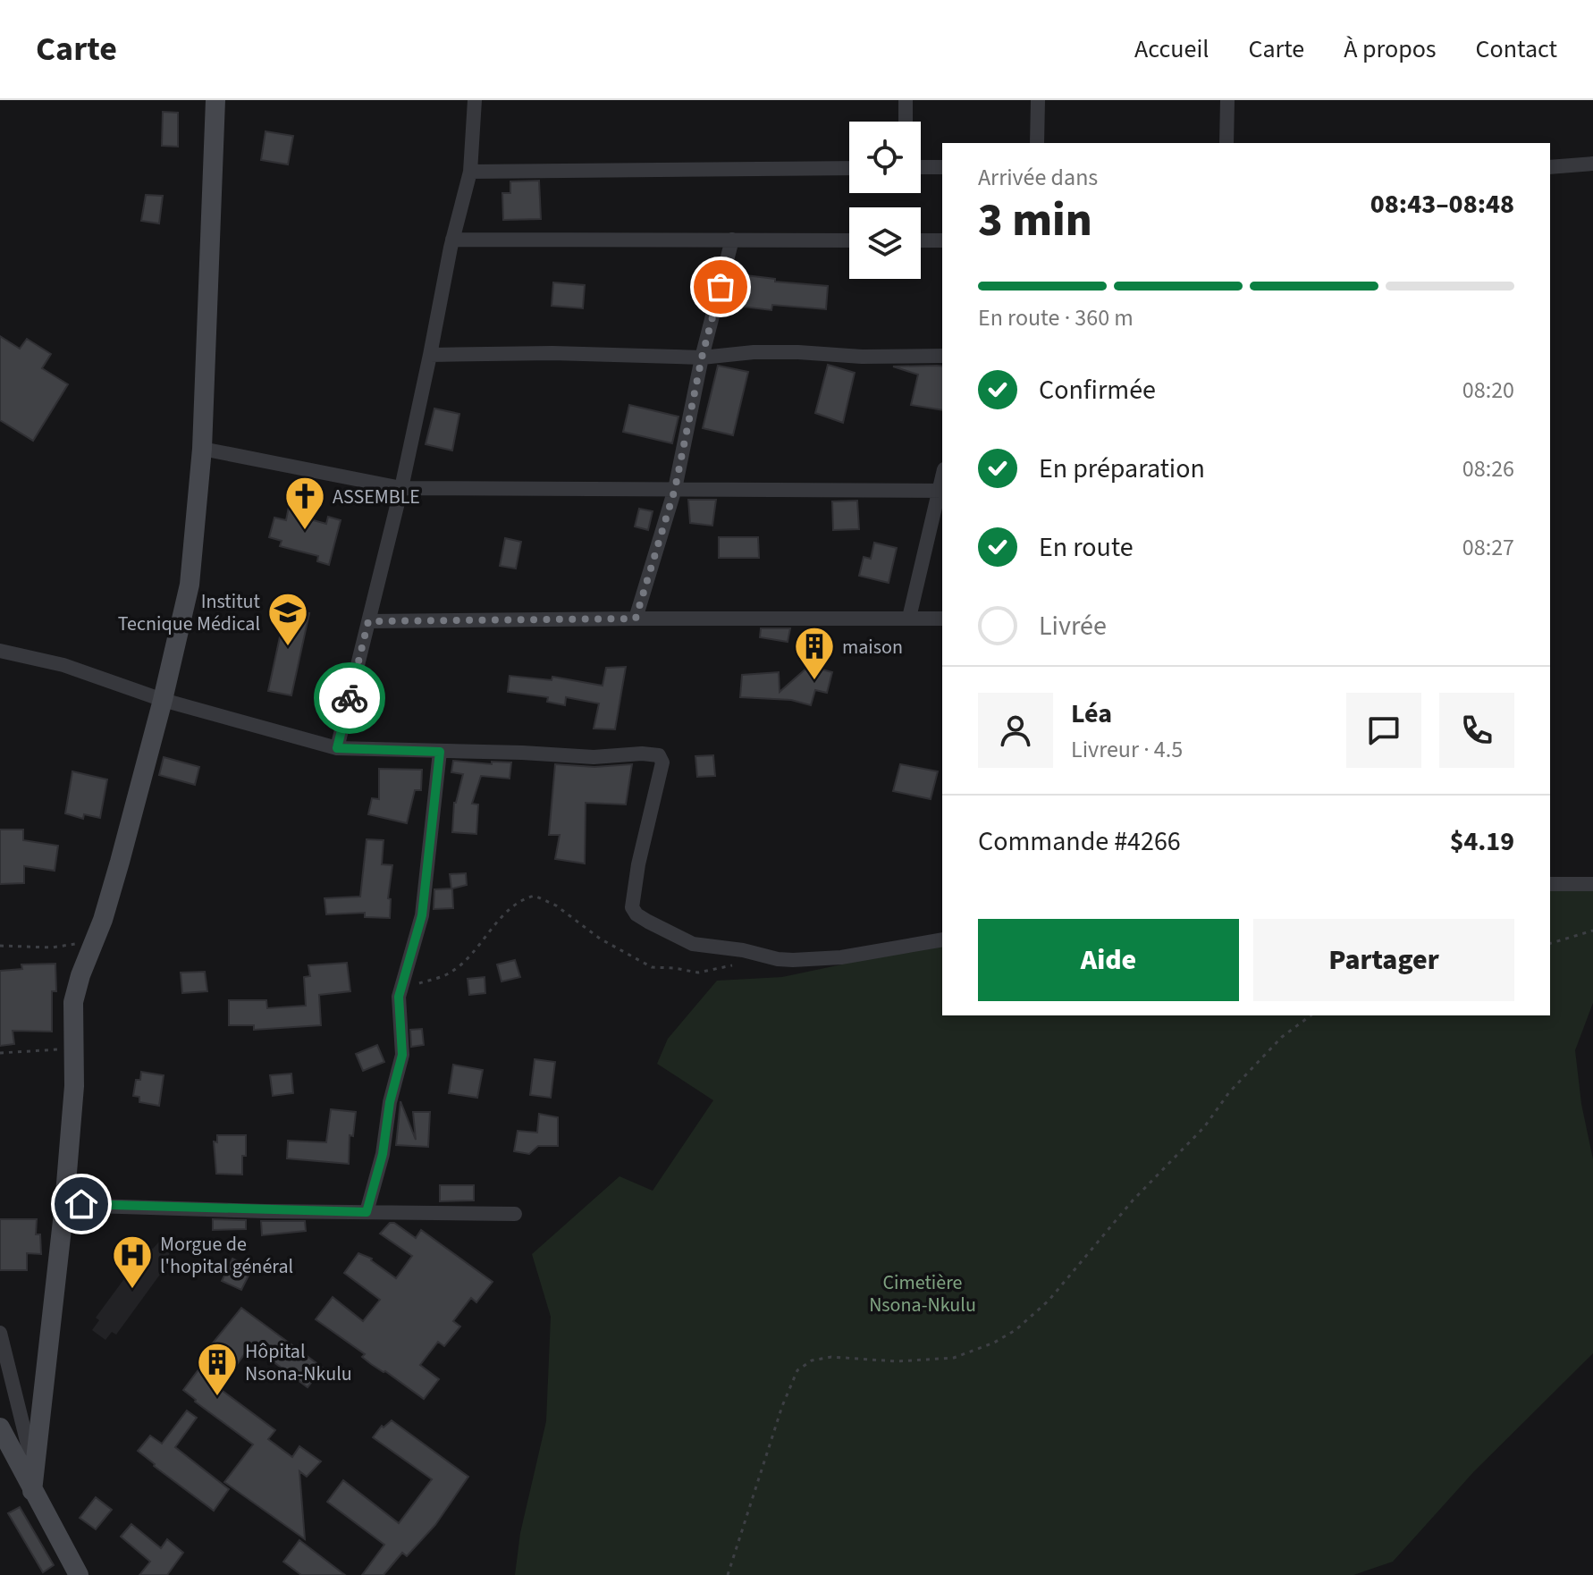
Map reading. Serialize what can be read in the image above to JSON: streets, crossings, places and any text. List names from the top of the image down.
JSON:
{
  "parks": ["Cimetière Nsona-Nkulu"],
  "places": {
    "church": ["ASSEMBLE"],
    "school or university": ["Institut Tecnique Médical"],
    "building": ["maison", "Hôpital Nsona-Nkulu"],
    "hospital": ["Morgue de l'hopital général"]
  },
  "page": {
    "header": "Carte",
    "nav": [
      "Accueil",
      "Carte",
      "À propos",
      "Contact"
    ],
    "heading": ["3 min", "Arrivée dans", "08:43–08:48"],
    "panel": [
      "Léa",
      "Livreur · 4.5",
      "Commande #4266",
      "$4.19"
    ],
    "bar": "En route · 360 m",
    "list": [
      ["Confirmée", "08:20"],
      ["En préparation", "08:26"],
      ["En route", "08:27"],
      "Livrée"
    ],
    "buttons": ["Aide", "Partager"]
  }
}
